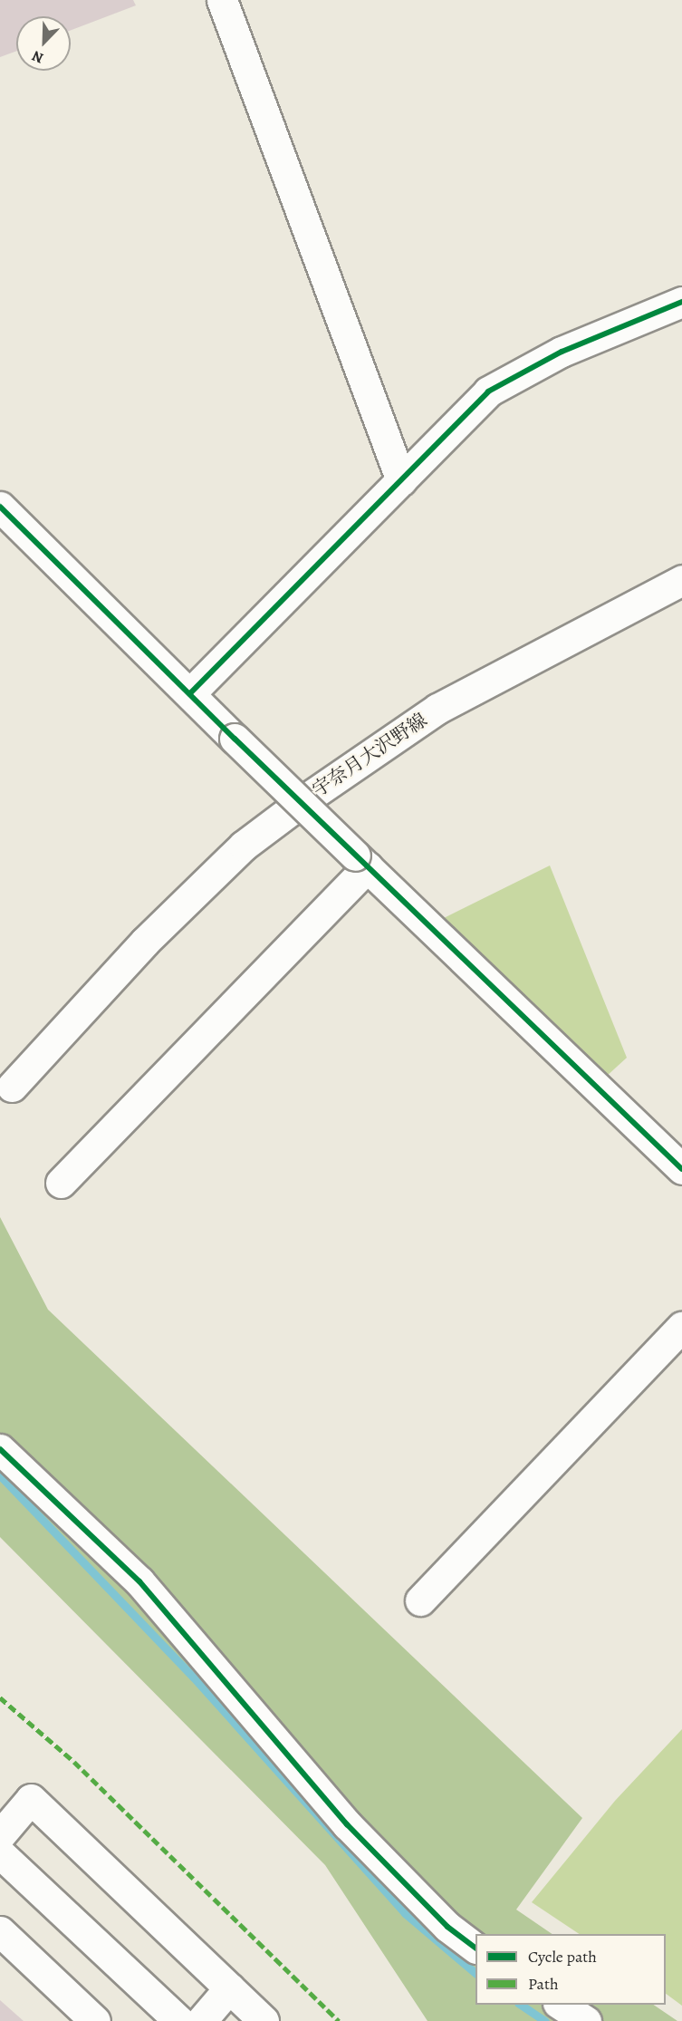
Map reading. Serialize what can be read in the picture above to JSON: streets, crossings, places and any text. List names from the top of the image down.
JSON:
{
  "streets": {
    "street": ["宇奈月大沢野線"]
  },
  "legend": ["Cycle path", "Path"],
  "north": "bottom left"
}
